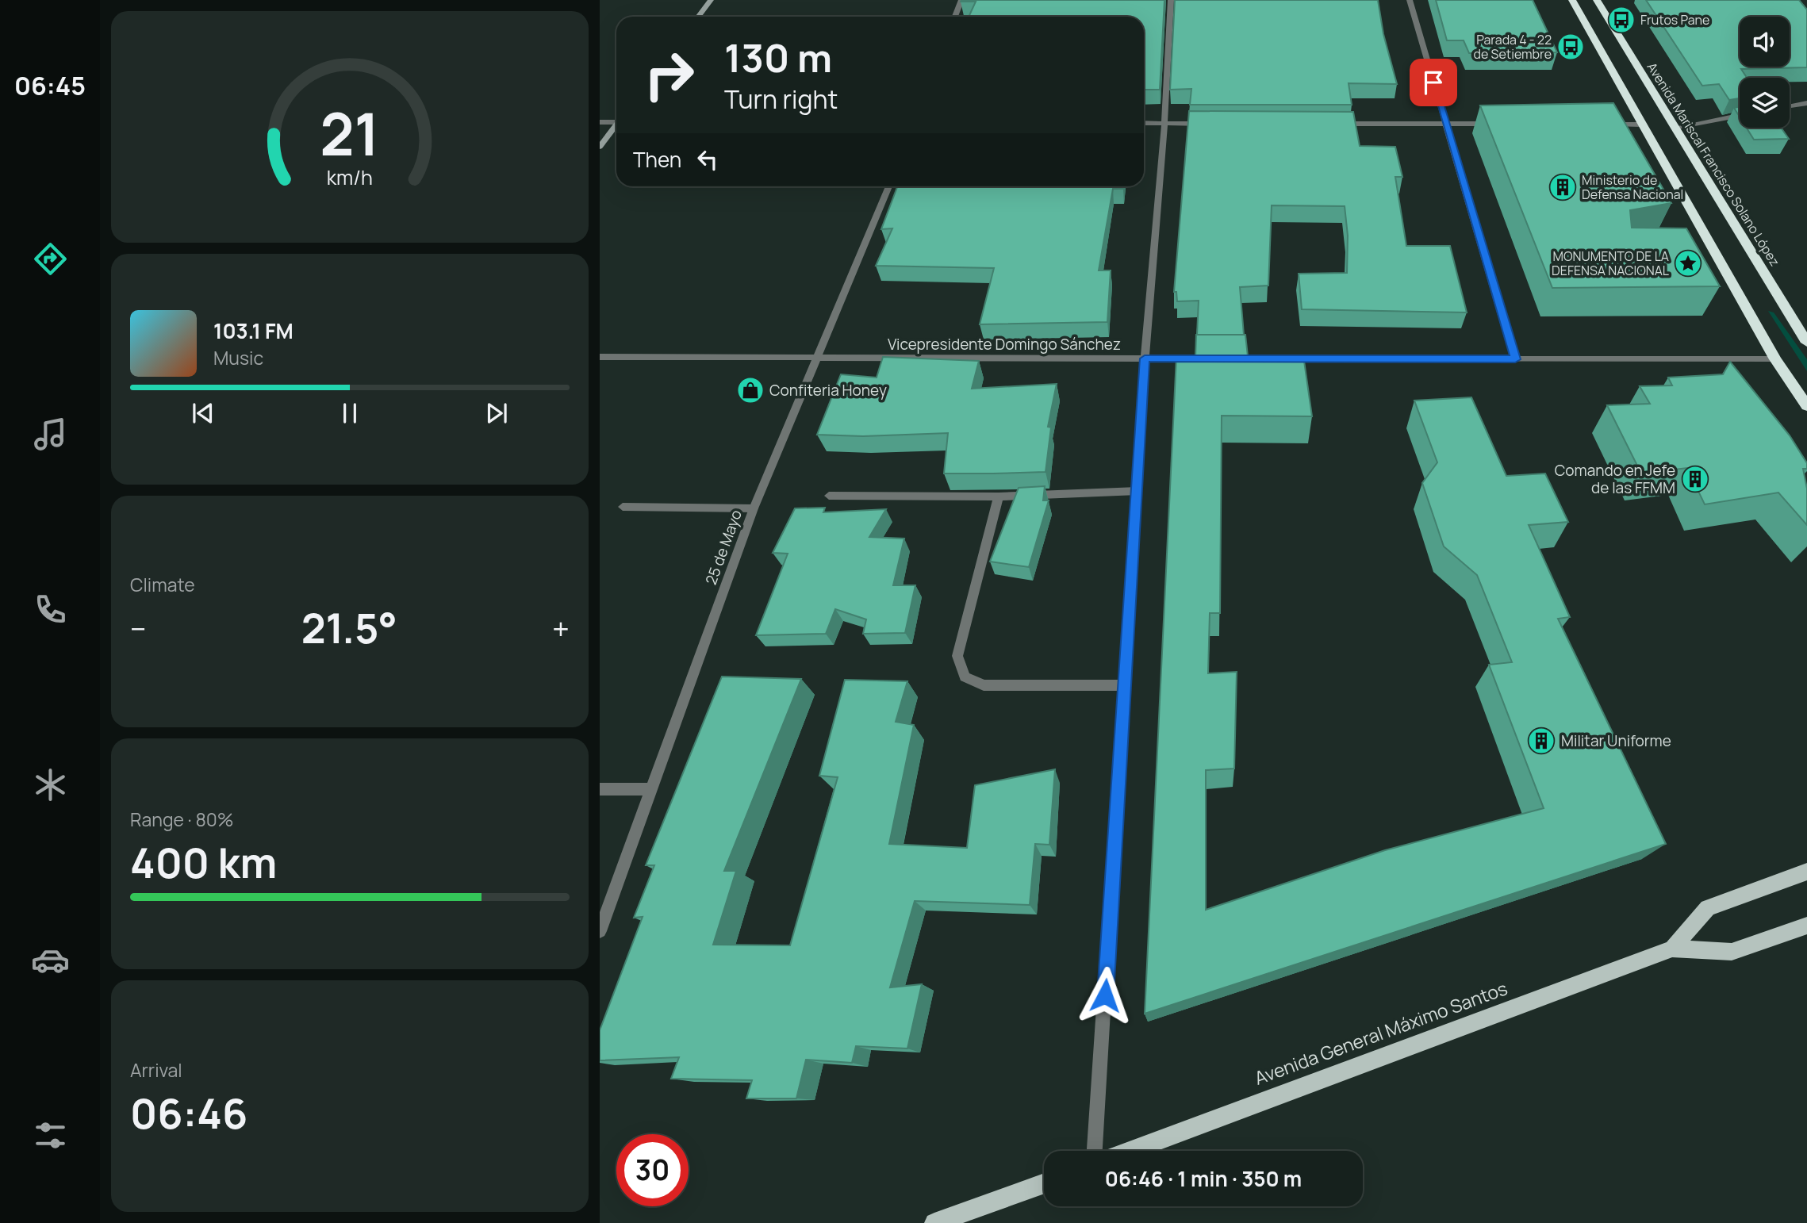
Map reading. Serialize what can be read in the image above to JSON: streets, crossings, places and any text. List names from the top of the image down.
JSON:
{
  "streets": {
    "highway": ["Avenida Mariscal Francisco Solano López"],
    "main road": ["Avenida General Máximo Santos"],
    "street": ["Vicepresidente Domingo Sánchez", "25 de Mayo"]
  },
  "crossings": [
    ["Vicepresidente Domingo Sánchez", "25 de Mayo"]
  ],
  "places": {
    "bus stop": ["Frutos Pane", "Parada 4 - 22 de Setiembre"],
    "building": ["Ministerio de Defensa Nacional", "Comando en Jefe de las FFMM", "Militar Uniforme"],
    "place": ["MONUMENTO DE LA DEFENSA NACIONAL"],
    "shop": ["Confiteria Honey"]
  },
  "page": {
    "tabs": "06:45",
    "turn": ["130 m", "Turn right"],
    "then": "Then",
    "song": ["103.1 FM", "Music"],
    "tile": [
      "Climate",
      ["Range · 80%", "400 km"],
      ["Arrival", "06:46"]
    ],
    "heat": ["−", "21.5°", "+"],
    "limit": "30",
    "trip": "06:46 · 1 min · 350 m",
    "gauge": ["21", "km/h"]
  }
}
